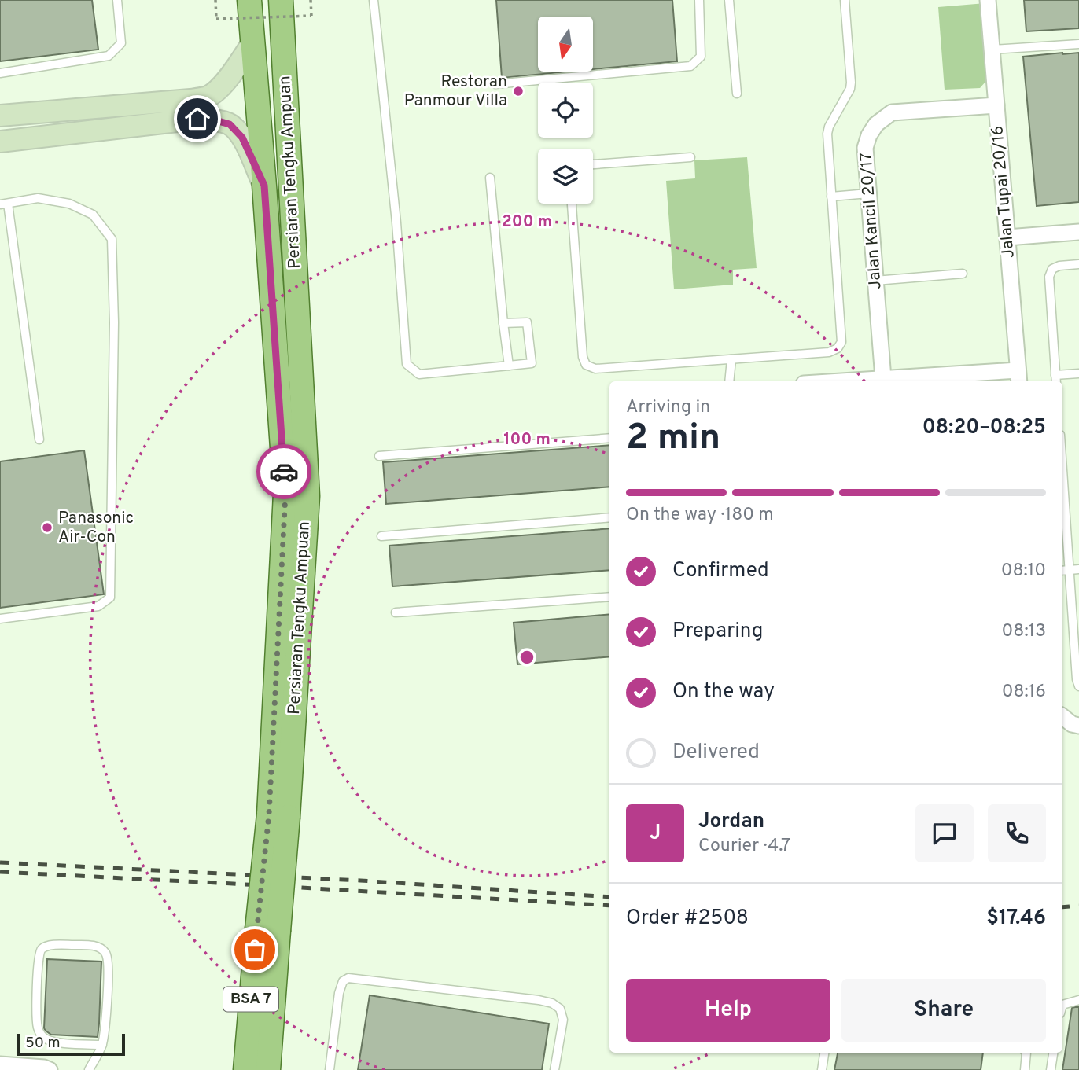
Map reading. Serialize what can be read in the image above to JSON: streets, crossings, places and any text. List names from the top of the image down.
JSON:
{
  "streets": {
    "main road": ["Persiaran Tengku Ampuan", "BSA 7"],
    "street": ["Jalan Tupai 20/16", "Jalan Kancil 20/17"]
  },
  "crossings": [
    ["Jalan Tupai 20/16", "Jalan Kancil 20/17"]
  ],
  "places": ["Restoran Panmour Villa", "Panasonic Air-Con"],
  "scale_bar": "50 m",
  "north": "bottom",
  "page": {
    "heading": ["2 min", "Arriving in", "08:20–08:25"],
    "panel": [
      "Jordan",
      "Courier · 4.7",
      "Order #2508",
      "$17.46"
    ],
    "bar": "On the way · 180 m",
    "list": [
      ["Confirmed", "08:10"],
      ["Preparing", "08:13"],
      ["On the way", "08:16"],
      "Delivered"
    ],
    "round": "J",
    "buttons": ["Help", "Share"],
    "scale": "50 m"
  },
  "rings": ["200 m", "100 m"]
}
